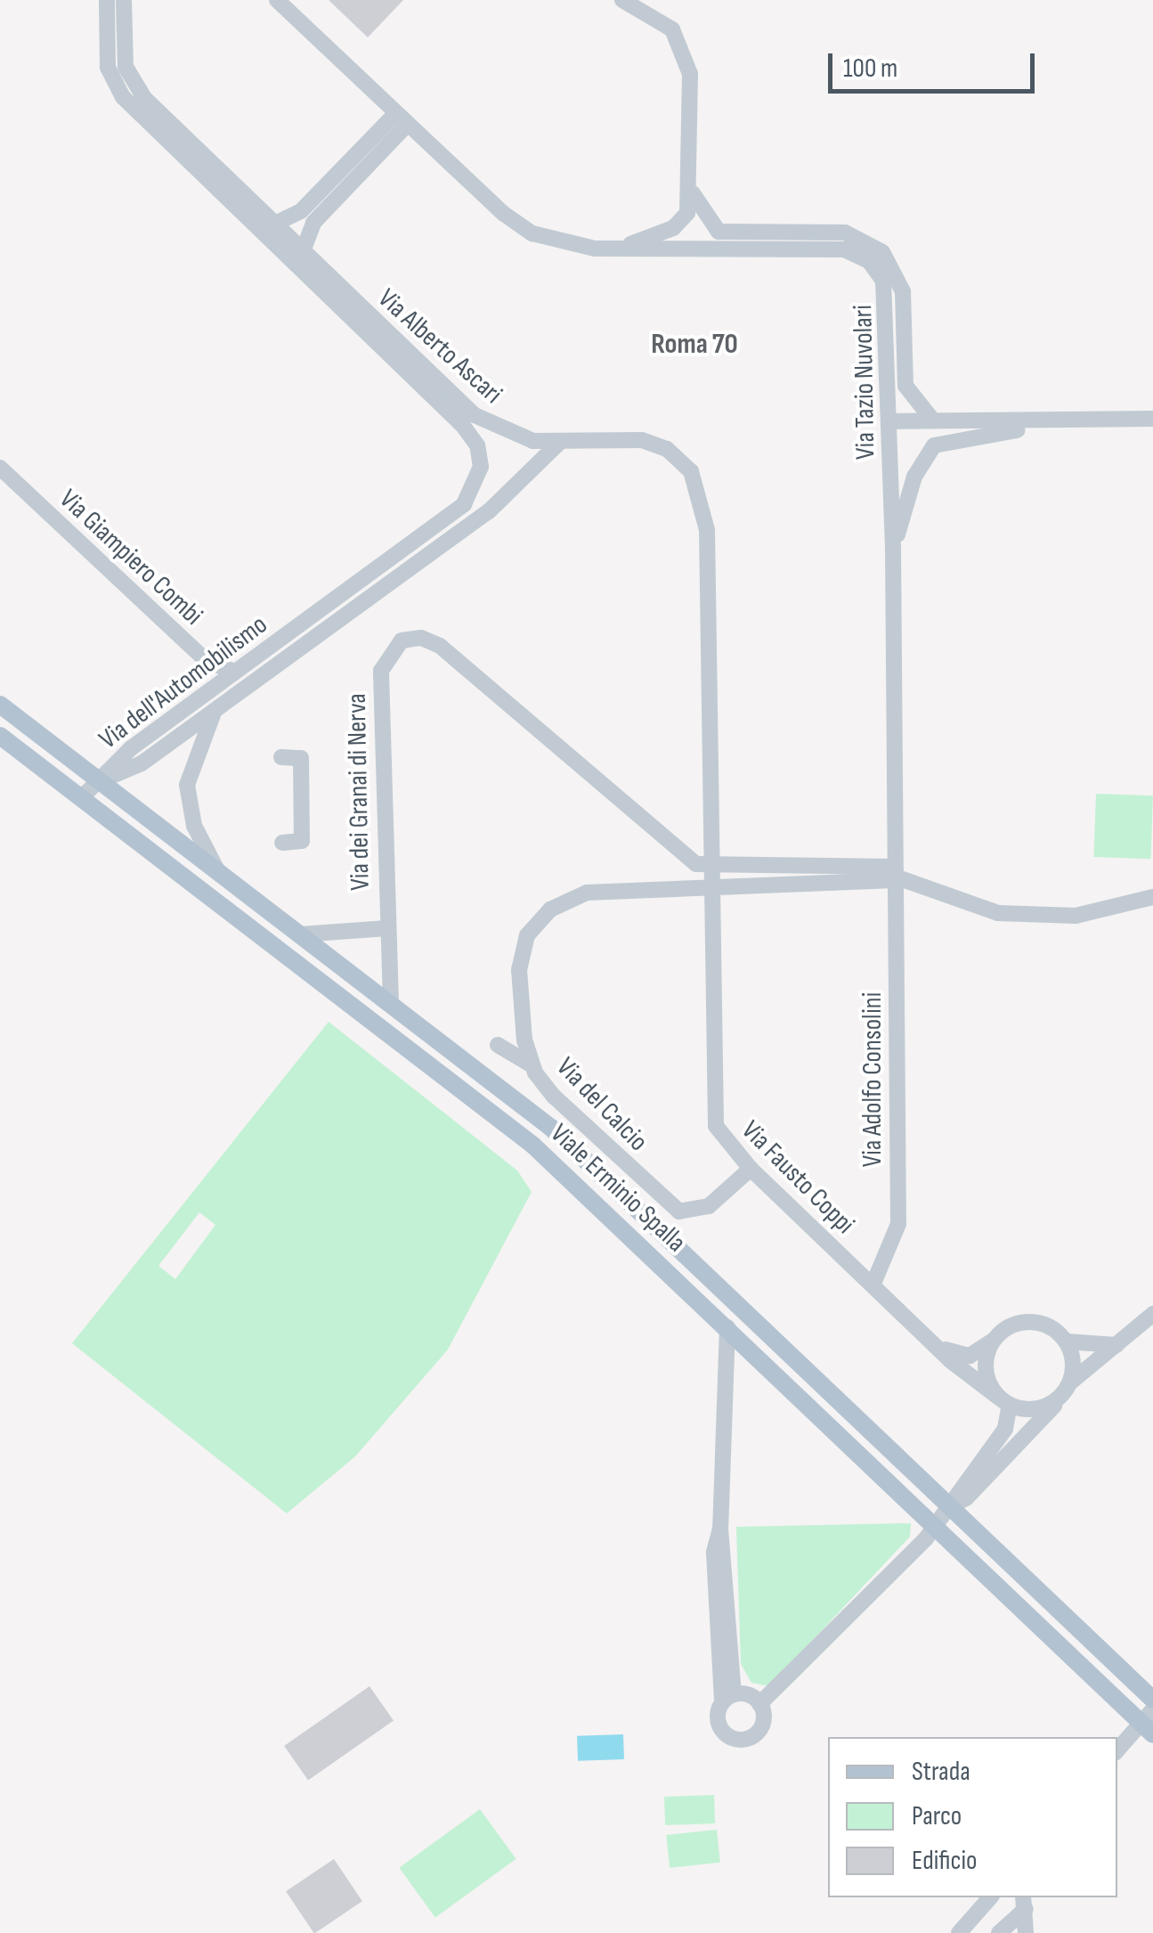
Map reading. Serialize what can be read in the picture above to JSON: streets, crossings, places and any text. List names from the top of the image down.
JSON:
{
  "streets": {
    "main road": ["Viale Erminio Spalla"],
    "street": [
      "Via Alberto Ascari",
      "Via Tazio Nuvolari",
      "Via Giampiero Combi",
      "Via dell'Automobilismo",
      "Via dei Granai di Nerva",
      "Via Adolfo Consolini",
      "Via del Calcio",
      "Via Fausto Coppi"
    ]
  },
  "crossings": [
    ["Via Alberto Ascari", "Via dell'Automobilismo"],
    ["Via Alberto Ascari", "Via dei Granai di Nerva"],
    ["Via Alberto Ascari", "Via Fausto Coppi"],
    ["Via Tazio Nuvolari", "Via Adolfo Consolini"],
    ["Via Giampiero Combi", "Via dell'Automobilismo"],
    ["Via dell'Automobilismo", "Viale Erminio Spalla"],
    ["Via dei Granai di Nerva", "Via Fausto Coppi"],
    ["Via dei Granai di Nerva", "Viale Erminio Spalla"],
    ["Via Adolfo Consolini", "Via Fausto Coppi"],
    ["Via del Calcio", "Via Fausto Coppi"]
  ],
  "districts": ["Roma 70"],
  "legend": ["Strada", "Parco", "Edificio"],
  "scale_bar": "100 m"
}
